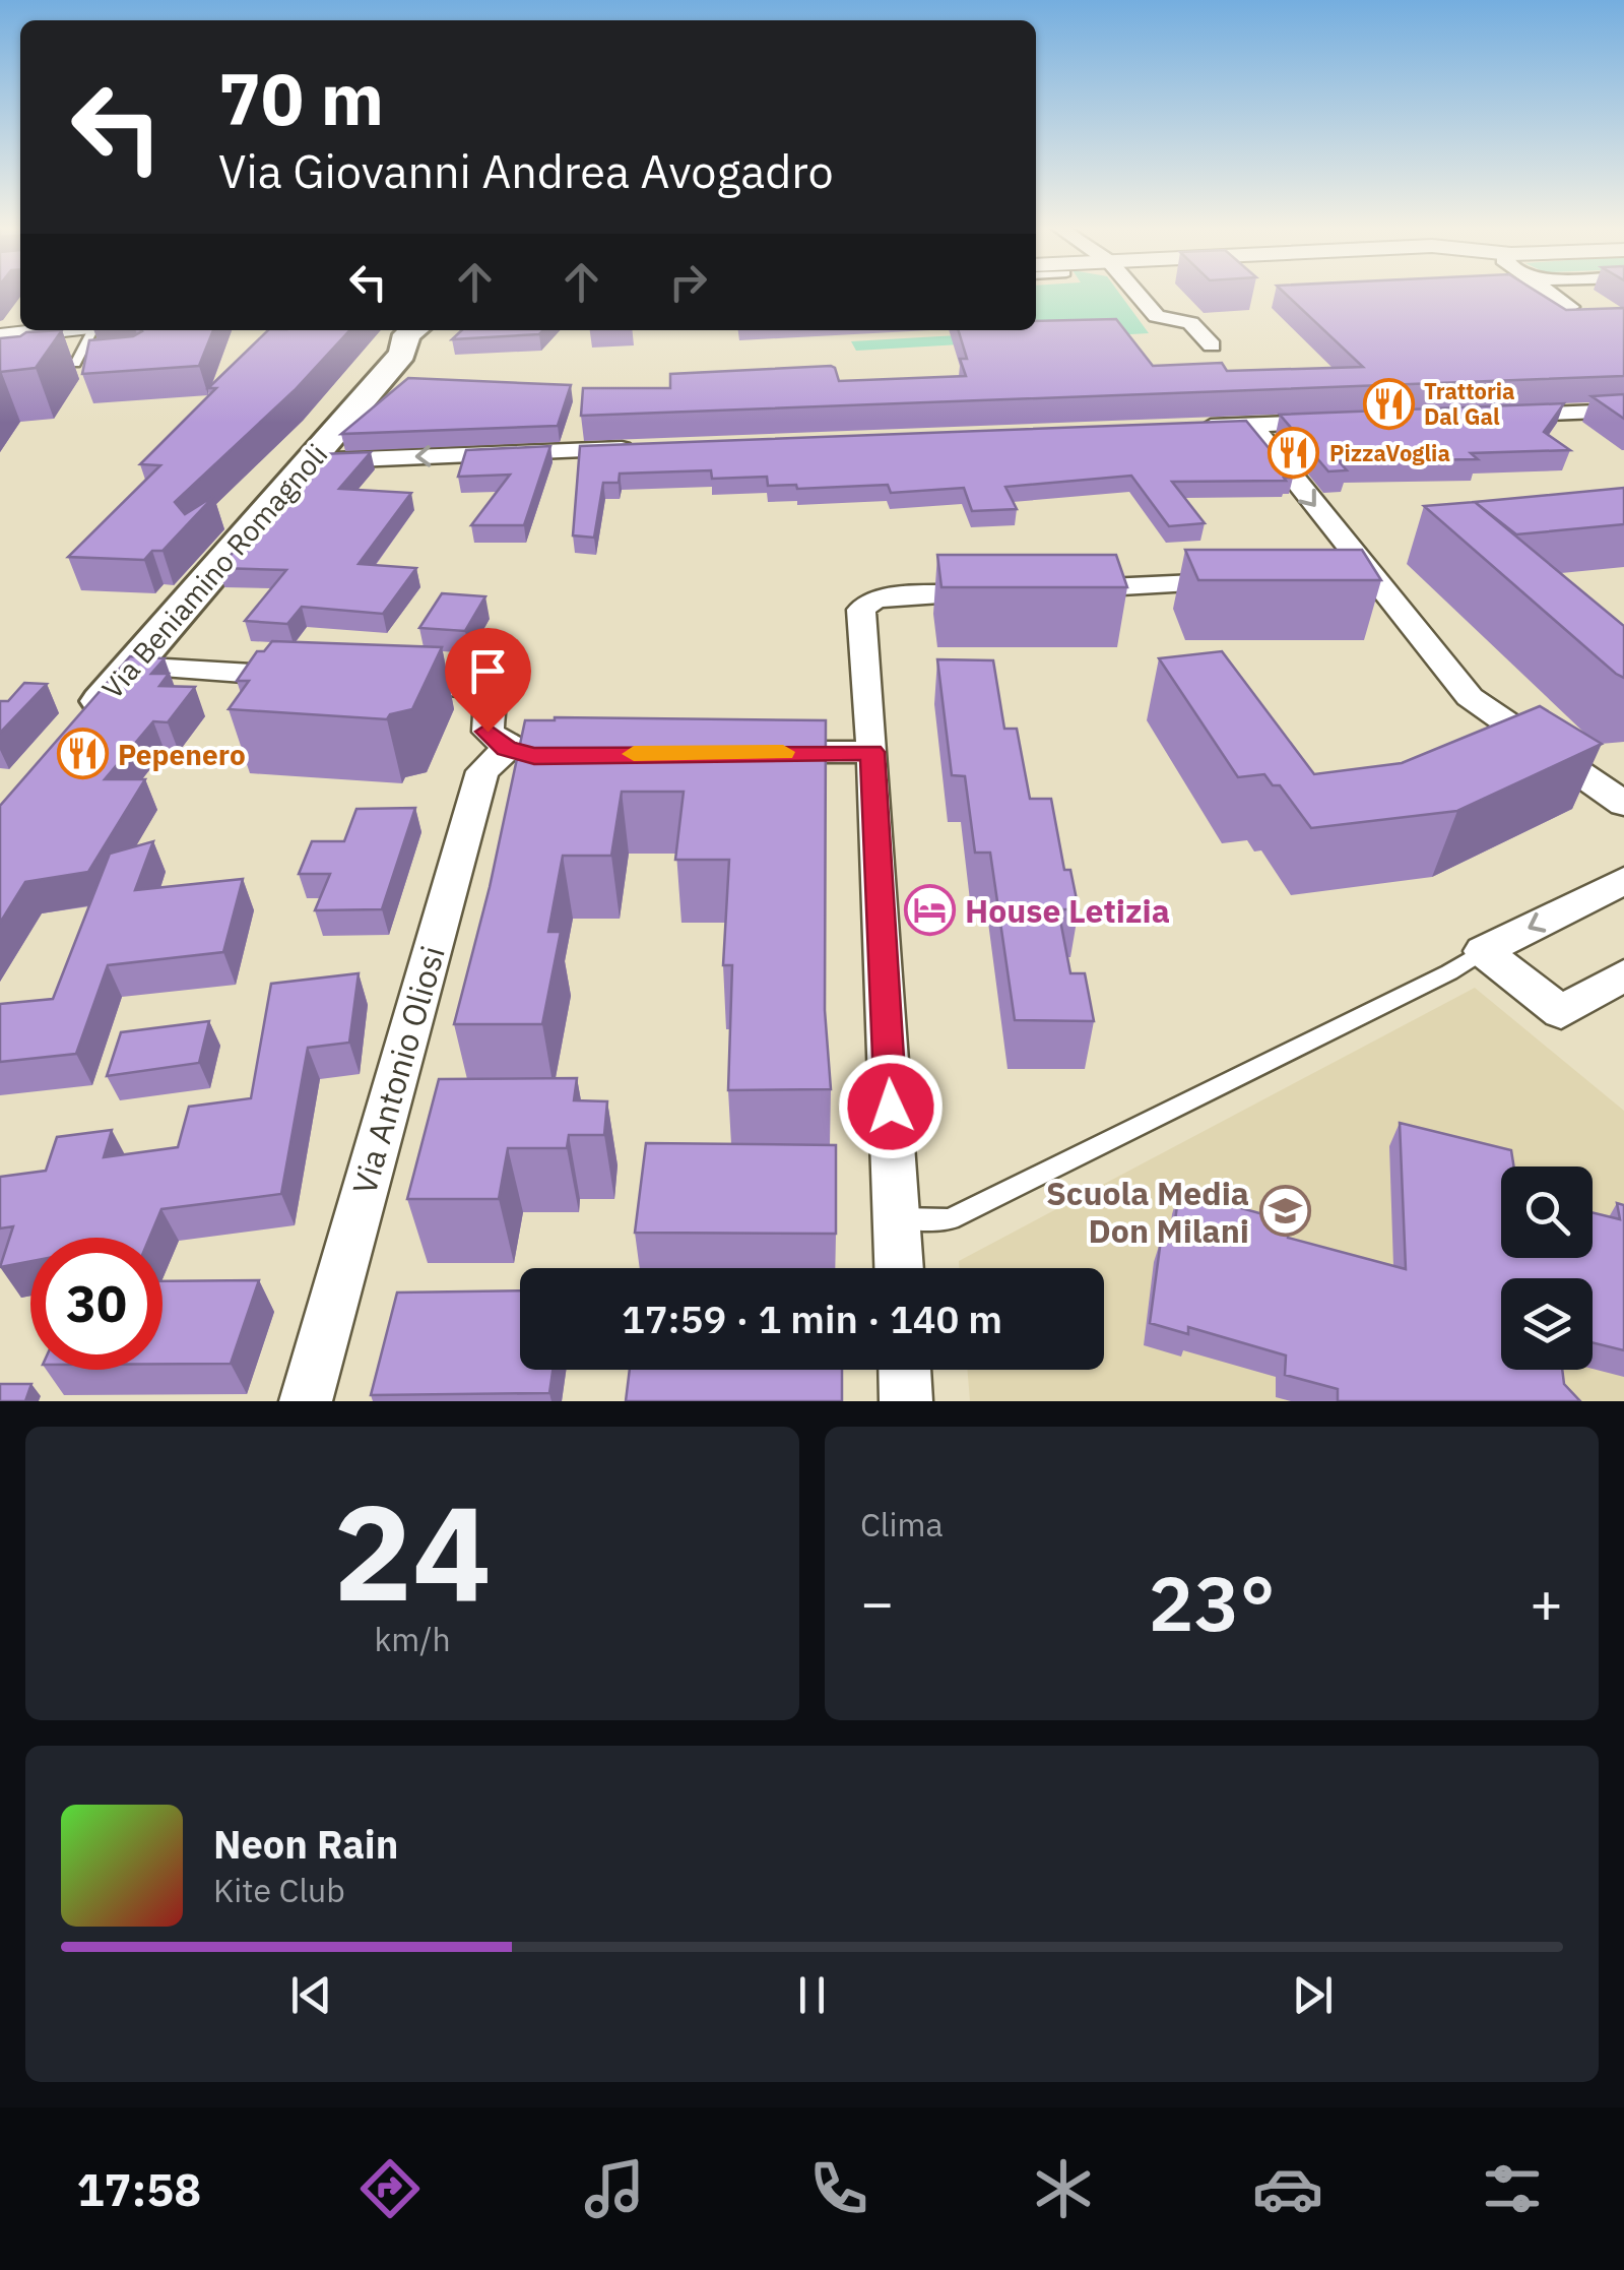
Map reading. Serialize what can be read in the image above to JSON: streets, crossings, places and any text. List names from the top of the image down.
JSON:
{
  "streets": {
    "main road": ["Via Beniamino Romagnoli"],
    "street": ["Via Antonio Oliosi"]
  },
  "places": {
    "restaurant": ["Trattoria Dal Gal", "PizzaVoglia", "Pepenero"],
    "hotel": ["House Letizia"],
    "school or university": ["Scuola Media Don Milani"]
  },
  "page": {
    "turn": ["70 m", "Via Giovanni Andrea Avogadro"],
    "limit": "30",
    "trip": "17:59 · 1 min · 140 m",
    "tile": [
      ["24", "km/h"],
      "Clima"
    ],
    "heat": ["−", "23°", "+"],
    "song": ["Neon Rain", "Kite Club"],
    "tabs": "17:58"
  }
}
